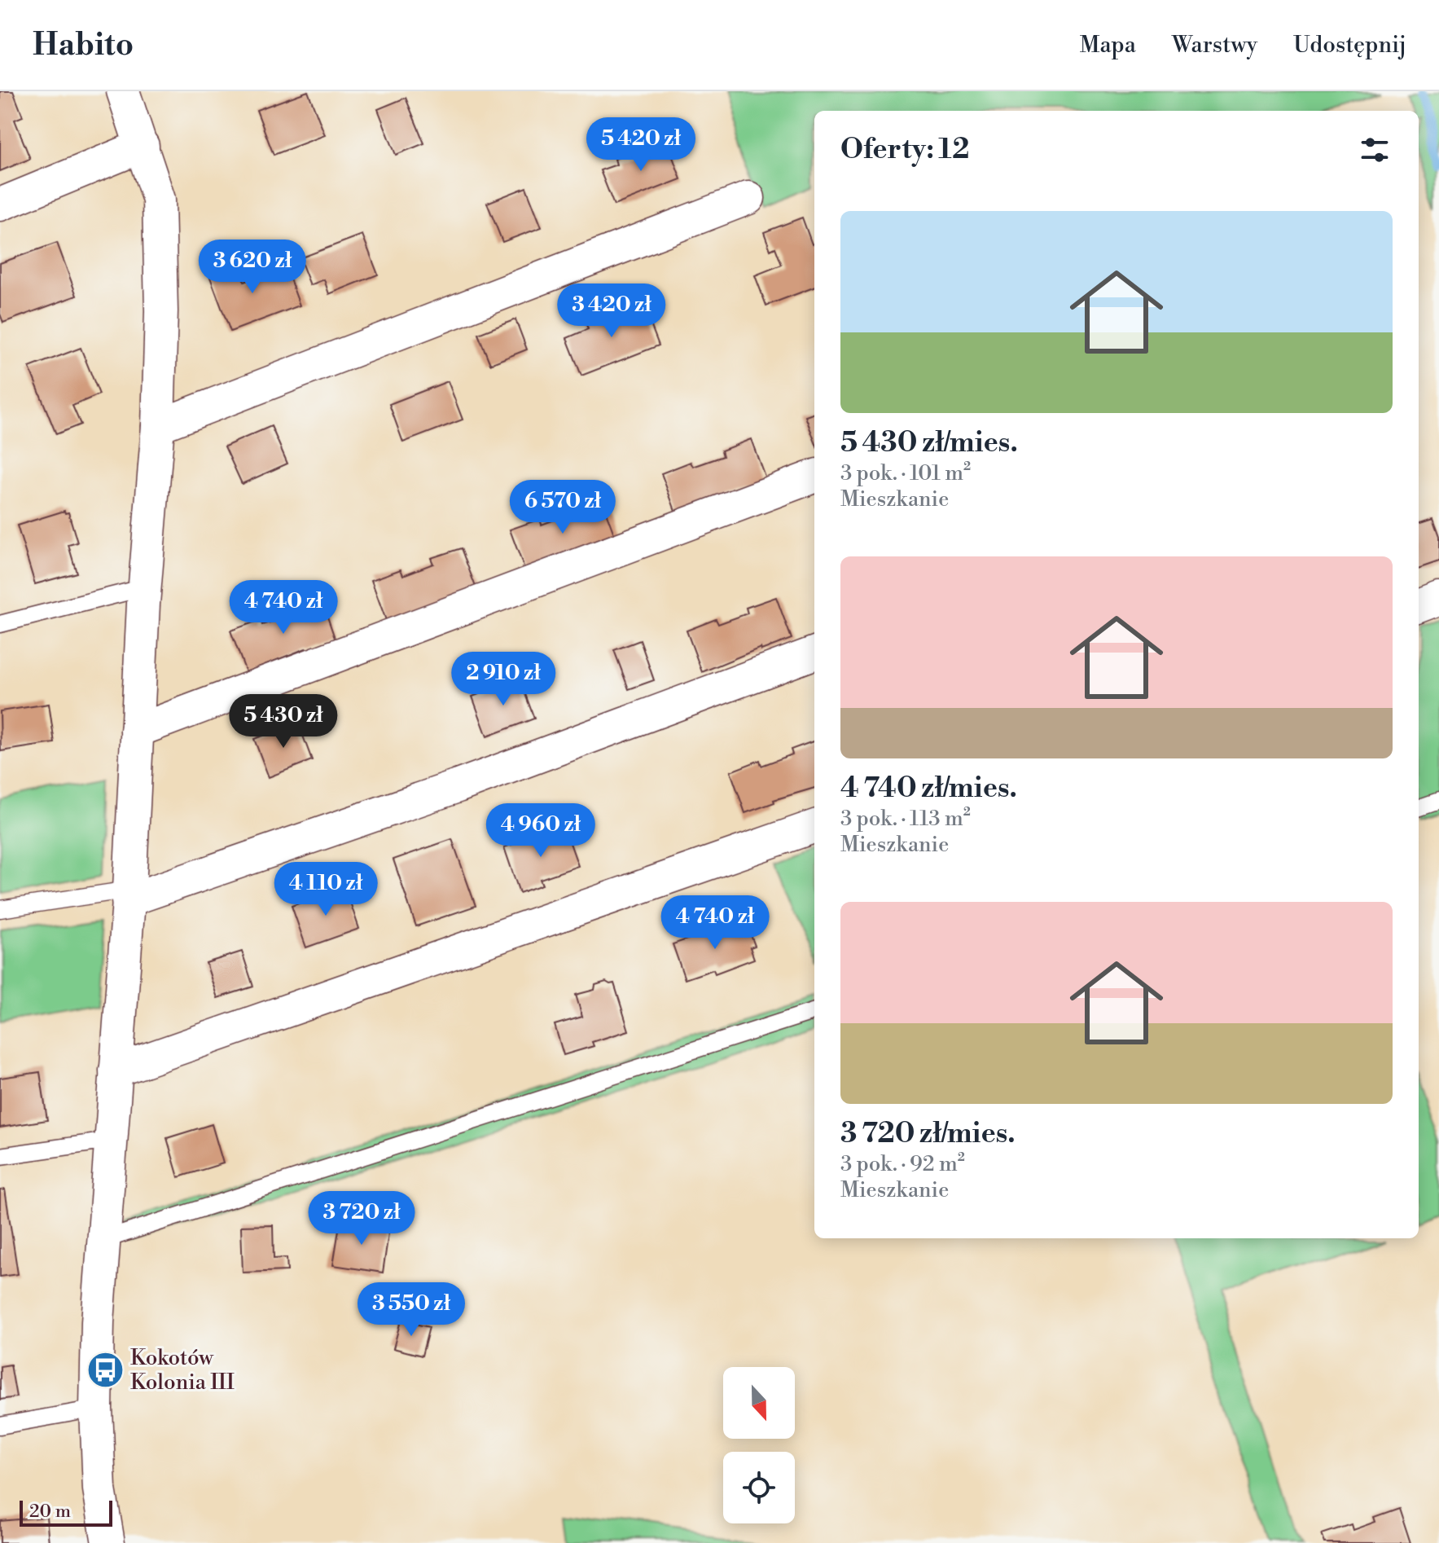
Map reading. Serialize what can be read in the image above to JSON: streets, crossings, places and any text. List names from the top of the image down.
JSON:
{
  "places": {
    "bus stop": ["Kokotów Kolonia III"]
  },
  "scale_bar": "20 m",
  "north": "bottom",
  "page": {
    "header": "Habito",
    "nav": ["Mapa", "Warstwy", "Udostępnij"],
    "heading": "Oferty: 12",
    "price": [
      "5 420 zł",
      "3 620 zł",
      "3 420 zł",
      "6 570 zł",
      "4 740 zł",
      "2 910 zł",
      "5 430 zł",
      "4 960 zł",
      "4 110 zł",
      "4 740 zł",
      "3 720 zł",
      "3 550 zł"
    ],
    "list": [
      {
        "name": "5 430 zł/mies.",
        "note": "3 pok. · 101 m² · Mieszkanie"
      },
      {
        "name": "4 740 zł/mies.",
        "note": "3 pok. · 113 m² · Mieszkanie"
      },
      {
        "name": "3 720 zł/mies.",
        "note": "3 pok. · 92 m² · Mieszkanie"
      }
    ],
    "scale": "20 m"
  }
}
